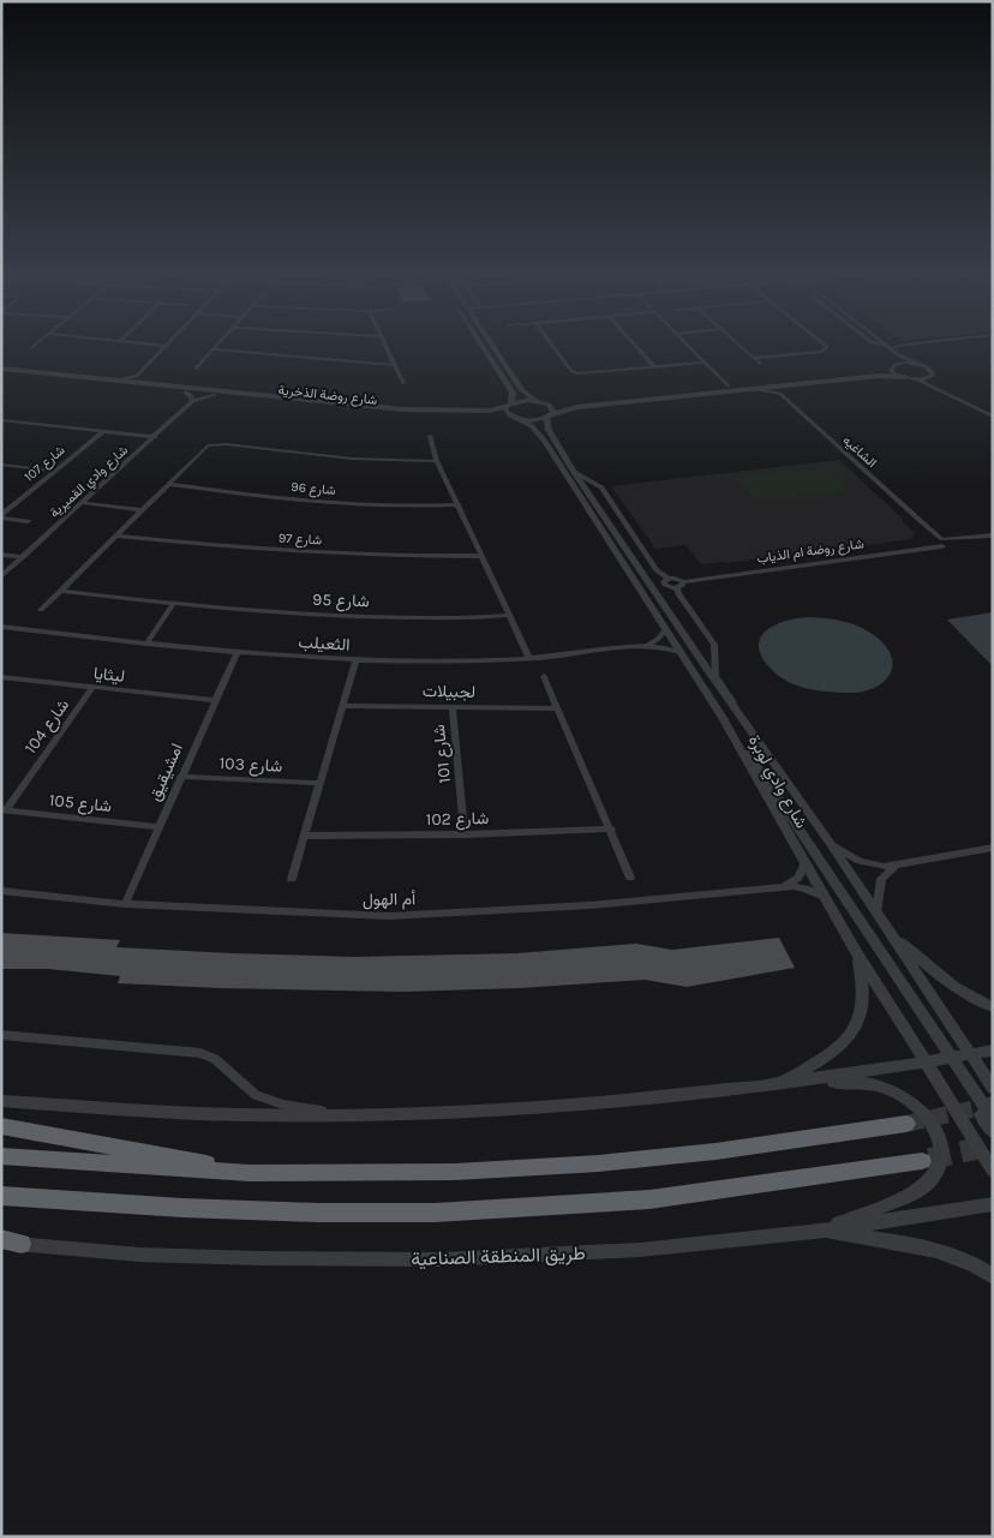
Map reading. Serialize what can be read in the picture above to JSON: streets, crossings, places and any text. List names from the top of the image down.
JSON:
{
  "streets": {
    "street": [
      "شارع روضة الذخرية",
      "الشاغيه",
      "شارع 107",
      "شارع وادي القميرية",
      "شارع 96",
      "شارع 97",
      "شارع روضة ام الذياب",
      "شارع 95",
      "الثعيلب",
      "ليثايا",
      "لجبيلات",
      "شارع 104",
      "شارع 101",
      "شارع 103",
      "امشيقيق",
      "شارع وادي لوبرة",
      "شارع 105",
      "شارع 102",
      "أم الهول",
      "طريق المنطقة الصناعية"
    ]
  },
  "crossings": [
    ["شارع روضة الذخرية", "شارع وادي القميرية"],
    ["شارع روضة الذخرية", "شارع وادي لوبرة"],
    ["الشاغيه", "شارع روضة ام الذياب"],
    ["شارع 107", "شارع وادي القميرية"],
    ["الثعيلب", "امشيقيق"],
    ["الثعيلب", "شارع وادي لوبرة"],
    ["ليثايا", "شارع 104"],
    ["ليثايا", "امشيقيق"],
    ["لجبيلات", "شارع 101"],
    ["شارع 104", "شارع 105"],
    ["شارع 101", "شارع 102"],
    ["شارع 103", "امشيقيق"],
    ["امشيقيق", "شارع 105"],
    ["امشيقيق", "أم الهول"],
    ["شارع وادي لوبرة", "أم الهول"]
  ]
}
